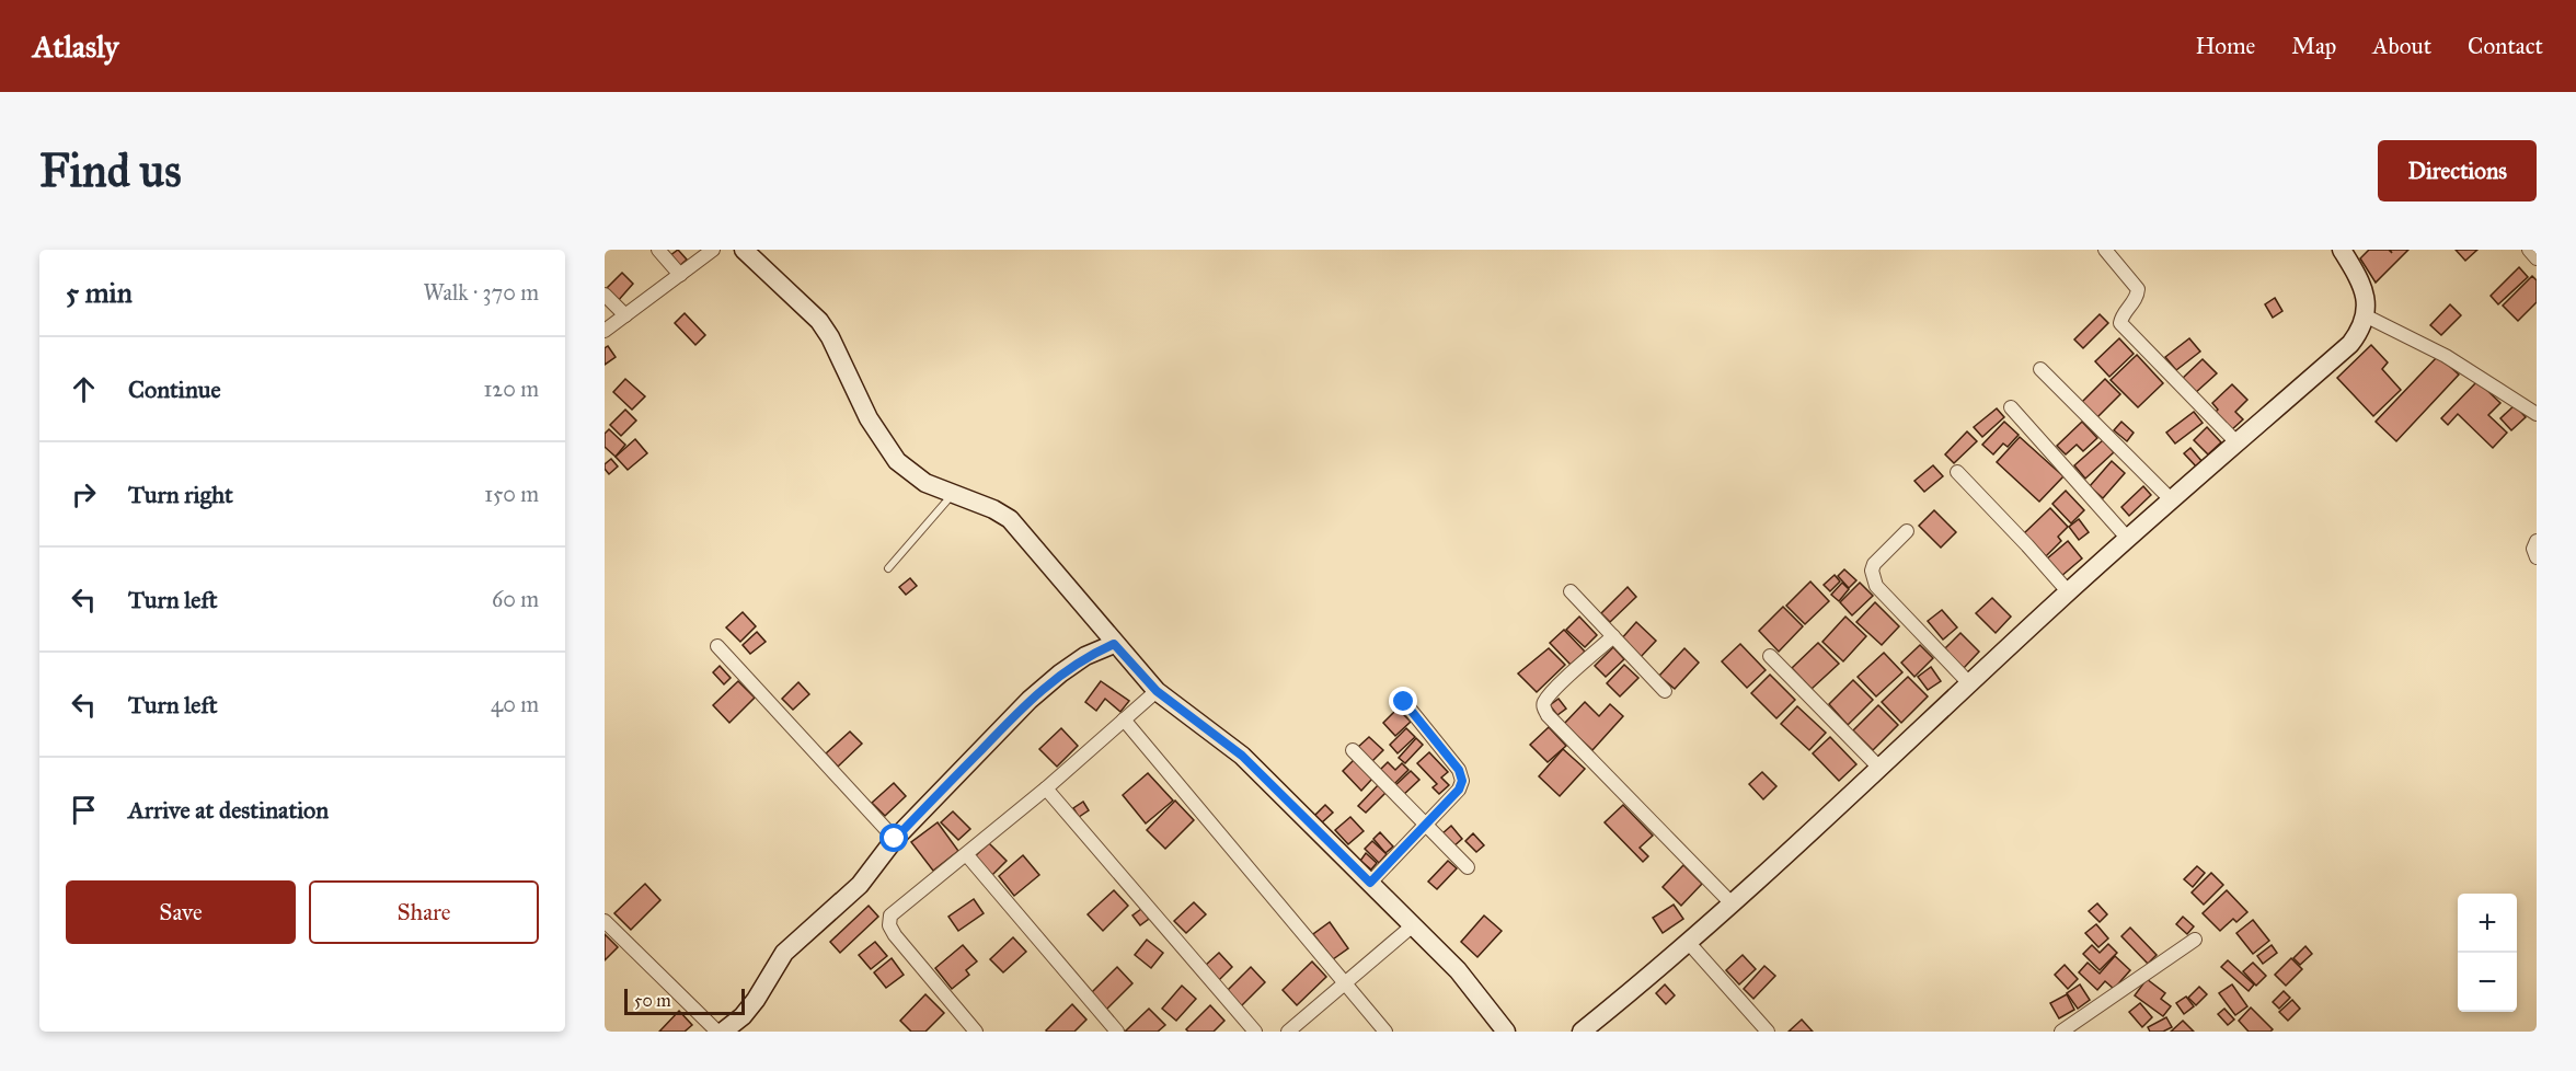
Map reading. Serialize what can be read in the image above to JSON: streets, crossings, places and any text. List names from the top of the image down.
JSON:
{
  "scale_bar": "50 m",
  "page": {
    "header": "Atlasly",
    "nav": [
      "Home",
      "Map",
      "About",
      "Contact"
    ],
    "buttons": [
      "Directions",
      ["Save", "Share"]
    ],
    "title": "Find us",
    "heading": ["5 min", "Walk · 370 m"],
    "list": [
      ["Continue", "120 m"],
      ["Turn right", "150 m"],
      ["Turn left", "60 m"],
      ["Turn left", "40 m"],
      "Arrive at destination"
    ],
    "map_buttons": ["+", "−"],
    "scale": "50 m"
  }
}
